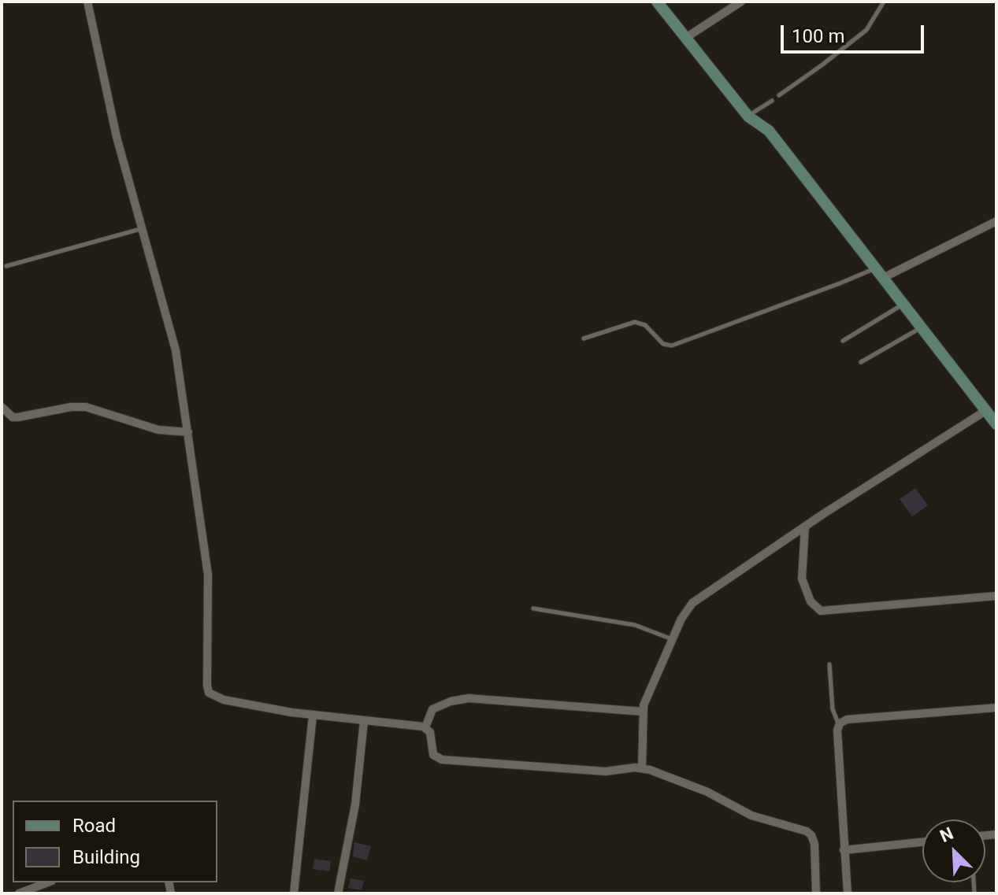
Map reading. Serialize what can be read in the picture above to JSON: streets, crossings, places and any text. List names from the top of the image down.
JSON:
{
  "legend": ["Road", "Building"],
  "scale_bar": "100 m",
  "north": "top left"
}
